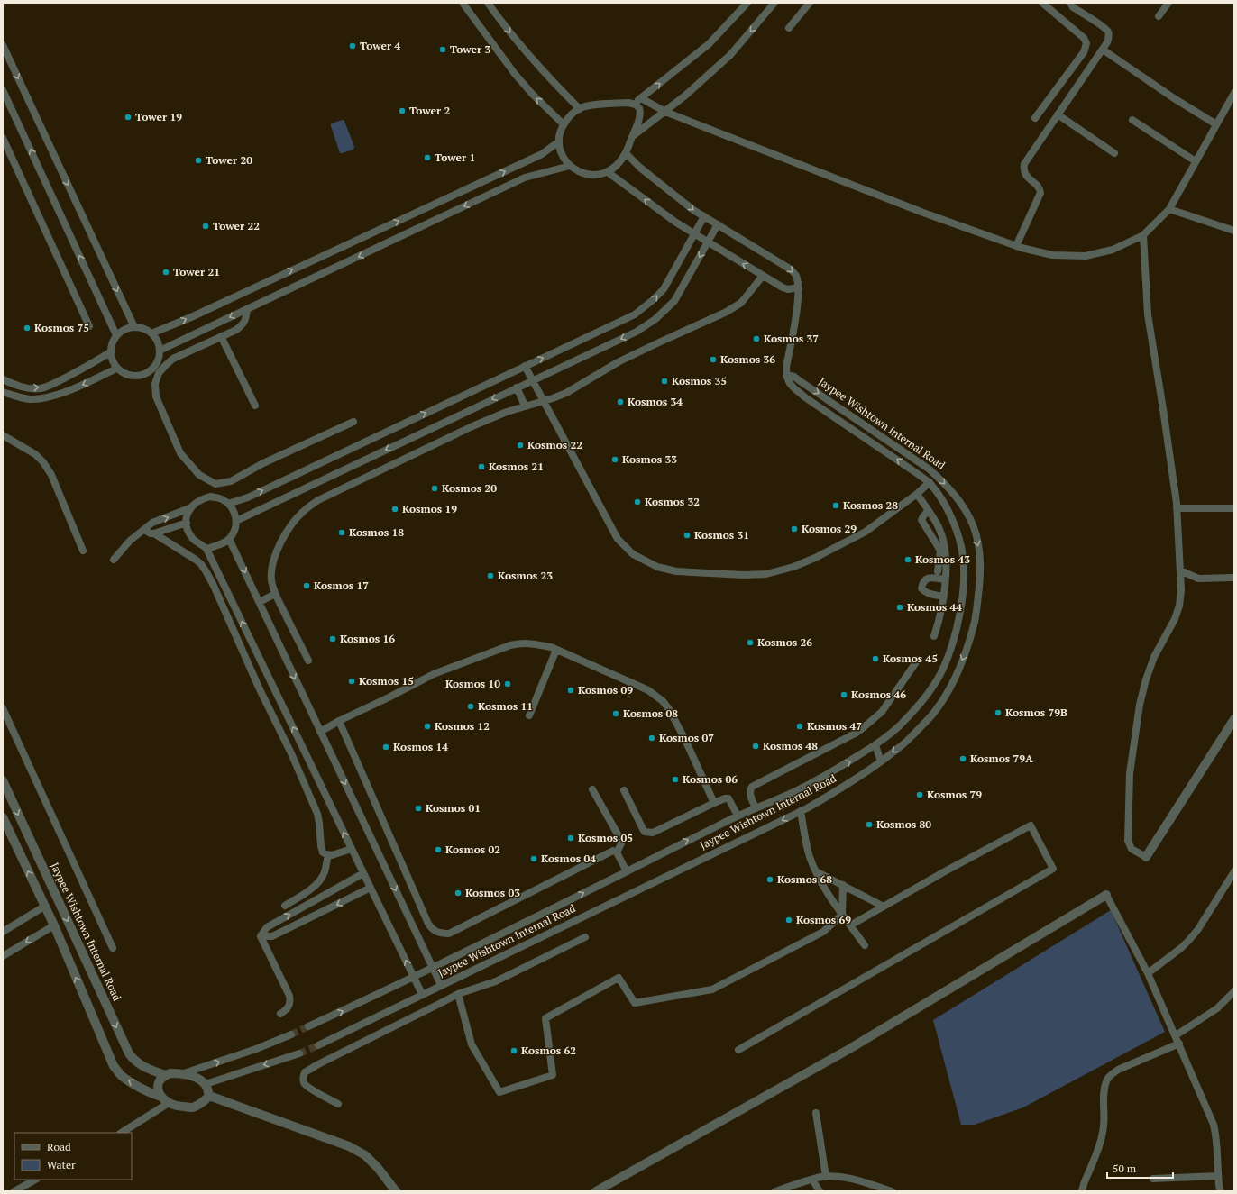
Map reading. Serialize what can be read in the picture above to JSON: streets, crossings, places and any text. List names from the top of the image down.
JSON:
{
  "streets": {
    "street": ["Jaypee Wishtown Internal Road"]
  },
  "places": [
    "Tower 4",
    "Tower 3",
    "Tower 2",
    "Tower 19",
    "Tower 1",
    "Tower 20",
    "Tower 22",
    "Tower 21",
    "Kosmos 75",
    "Kosmos 37",
    "Kosmos 36",
    "Kosmos 35",
    "Kosmos 34",
    "Kosmos 22",
    "Kosmos 33",
    "Kosmos 21",
    "Kosmos 20",
    "Kosmos 32",
    "Kosmos 28",
    "Kosmos 19",
    "Kosmos 29",
    "Kosmos 18",
    "Kosmos 31",
    "Kosmos 43",
    "Kosmos 23",
    "Kosmos 17",
    "Kosmos 44",
    "Kosmos 16",
    "Kosmos 26",
    "Kosmos 45",
    "Kosmos 15",
    "Kosmos 10",
    "Kosmos 09",
    "Kosmos 46",
    "Kosmos 11",
    "Kosmos 79B",
    "Kosmos 08",
    "Kosmos 12",
    "Kosmos 47",
    "Kosmos 07",
    "Kosmos 48",
    "Kosmos 14",
    "Kosmos 79A",
    "Kosmos 06",
    "Kosmos 79",
    "Kosmos 01",
    "Kosmos 80",
    "Kosmos 05",
    "Kosmos 02",
    "Kosmos 04",
    "Kosmos 68",
    "Kosmos 03",
    "Kosmos 69",
    "Kosmos 62"
  ],
  "legend": ["Road", "Water"],
  "scale_bar": "50 m"
}
